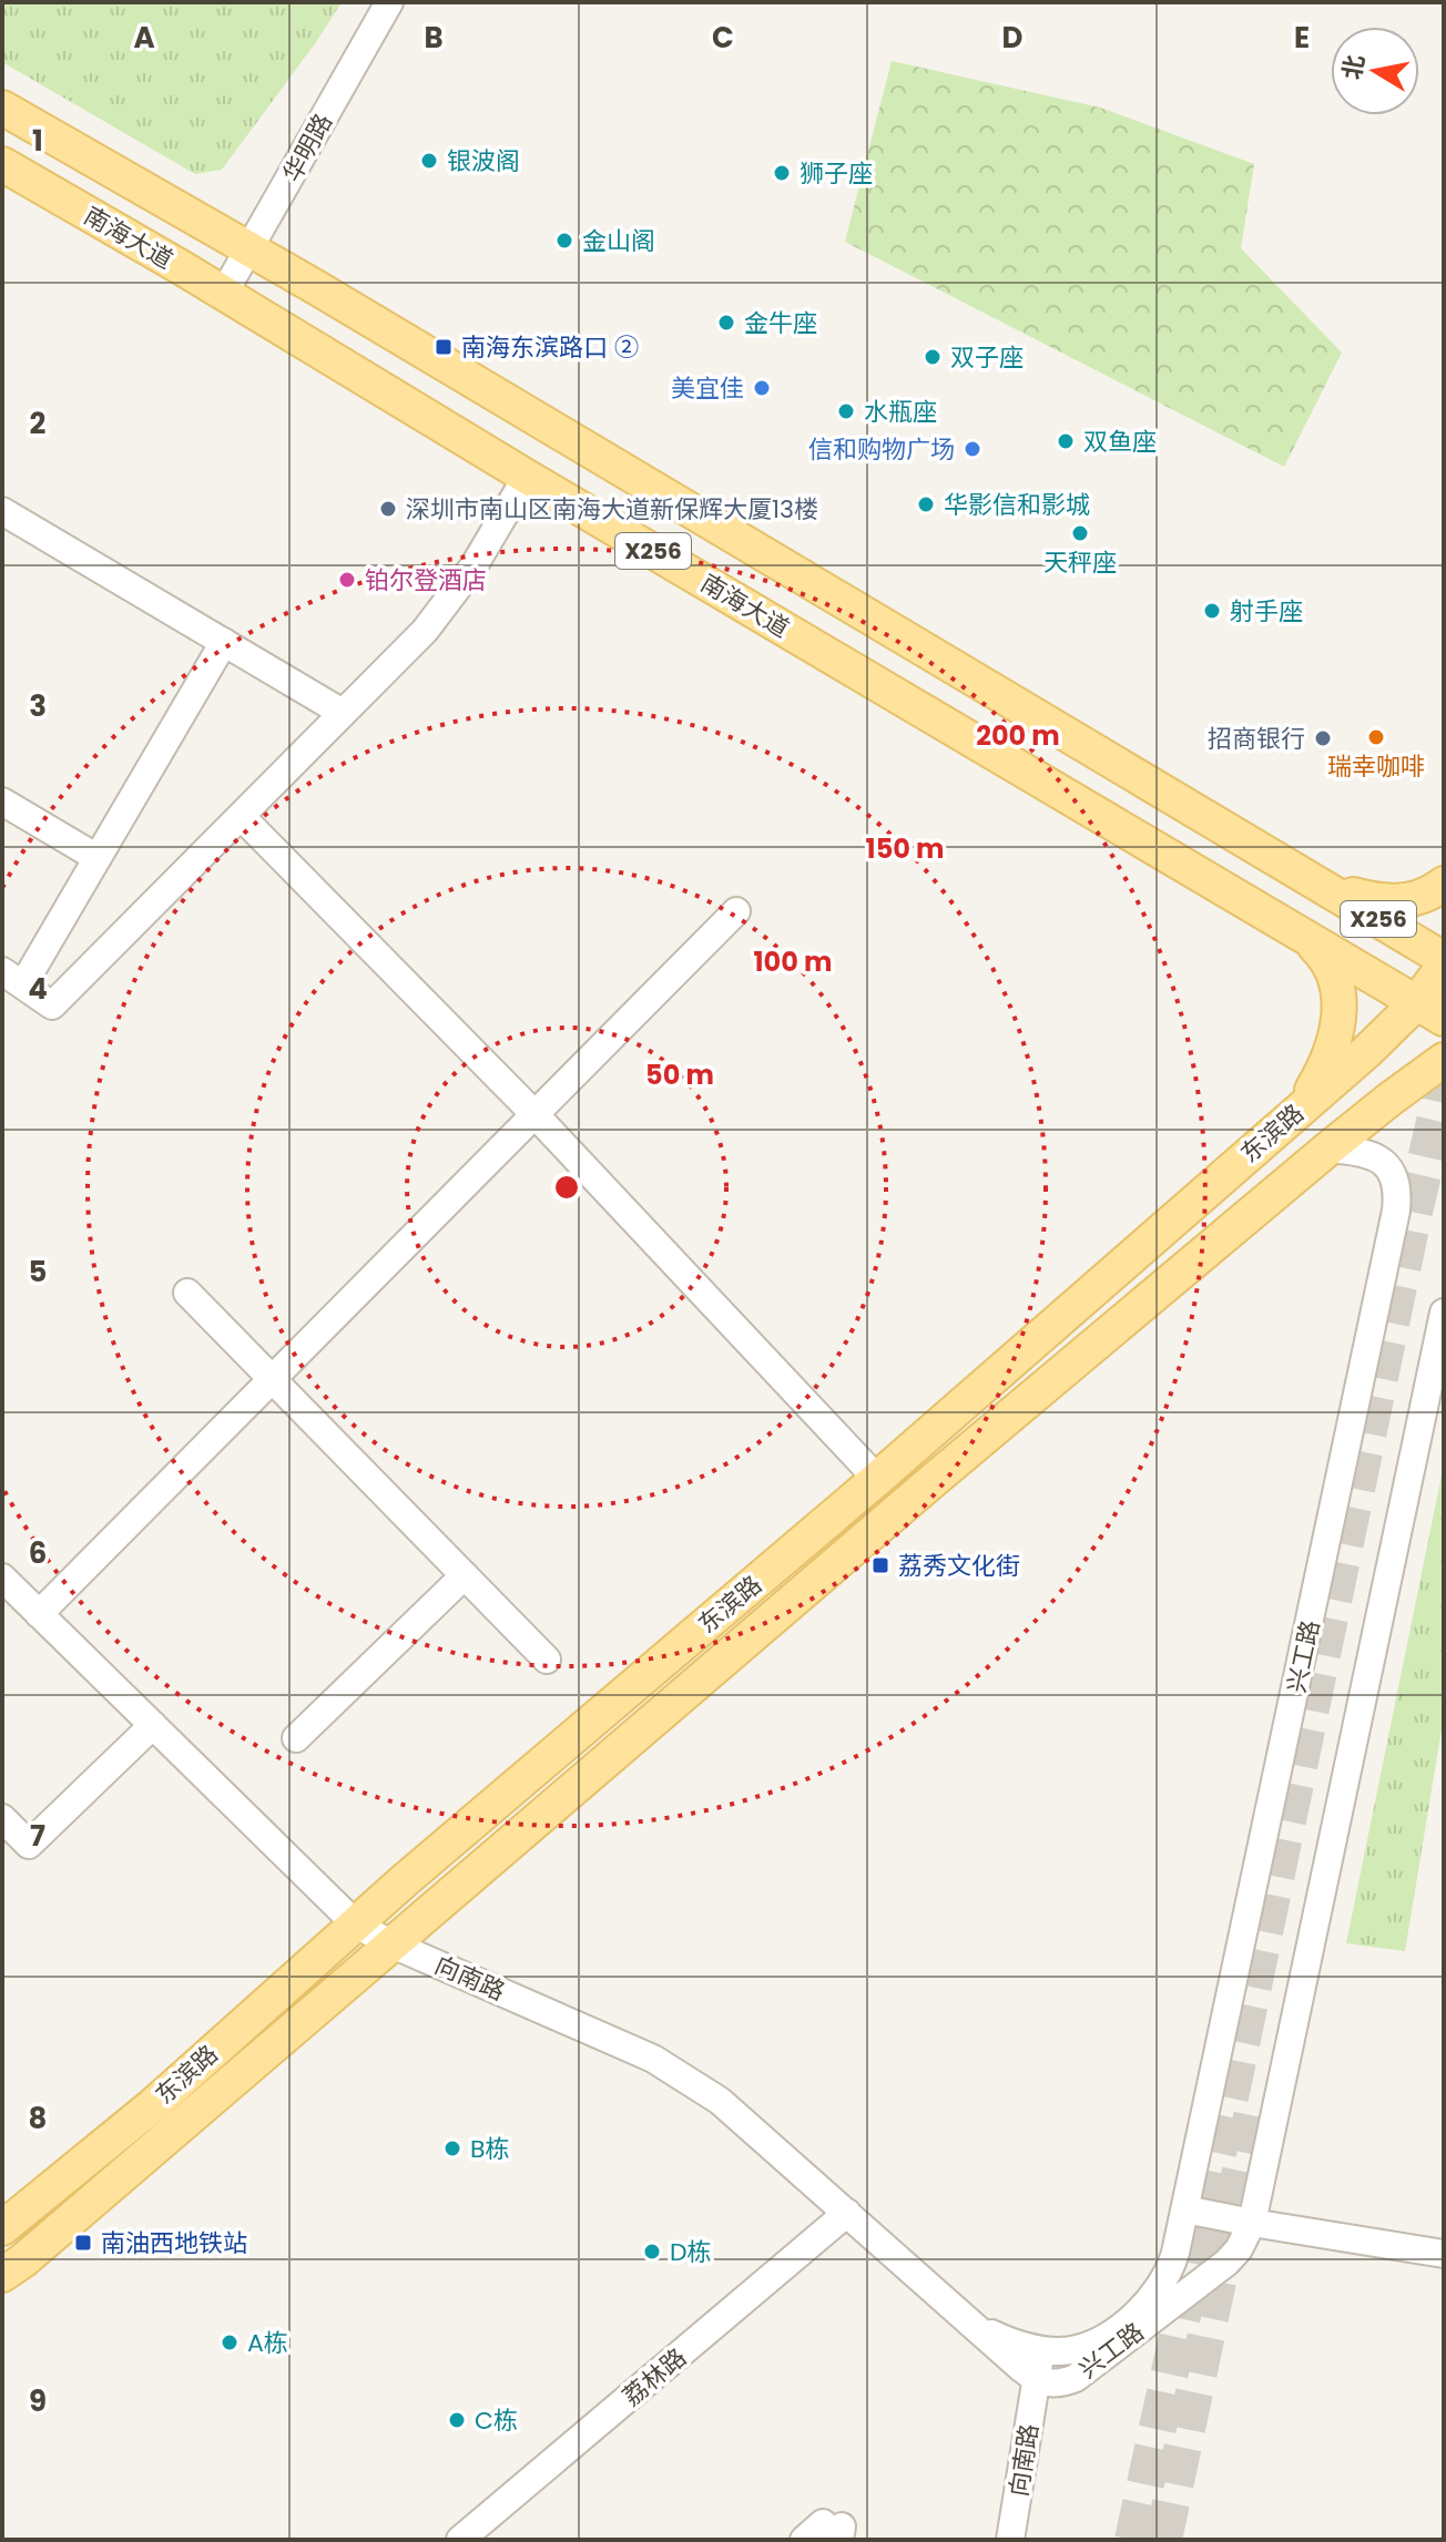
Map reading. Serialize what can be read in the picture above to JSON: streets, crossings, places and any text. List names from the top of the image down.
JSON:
{
  "streets": {
    "main road": ["南海大道", "X256", "东滨路"],
    "street": [
      "华明路",
      "兴工路",
      "向南路",
      "荔林路"
    ]
  },
  "crossings": [
    ["华明路", "南海大道"],
    ["南海大道", "东滨路"],
    ["东滨路", "兴工路"],
    ["东滨路", "向南路"],
    ["兴工路", "向南路"],
    ["向南路", "荔林路"]
  ],
  "places": {
    "other": [
      "银波阁",
      "狮子座",
      "金山阁",
      "金牛座",
      "双子座",
      "美宜佳",
      "水瓶座",
      "双鱼座",
      "信和购物广场",
      "华影信和影城",
      "深圳市南山区南海大道新保辉大厦13楼",
      "天秤座",
      "铂尔登酒店",
      "射手座",
      "瑞幸咖啡",
      "招商银行",
      "B栋",
      "D栋",
      "A栋",
      "C栋"
    ],
    "transit": ["南海东滨路口 ②", "荔秀文化街", "南油西地铁站"]
  },
  "north": "left",
  "grid": {
    "columns": [
      "A",
      "B",
      "C",
      "D",
      "E"
    ],
    "rows": [
      "1",
      "2",
      "3",
      "4",
      "5",
      "6",
      "7",
      "8",
      "9"
    ]
  },
  "rings": [
    "200 m",
    "150 m",
    "100 m",
    "50 m"
  ]
}
